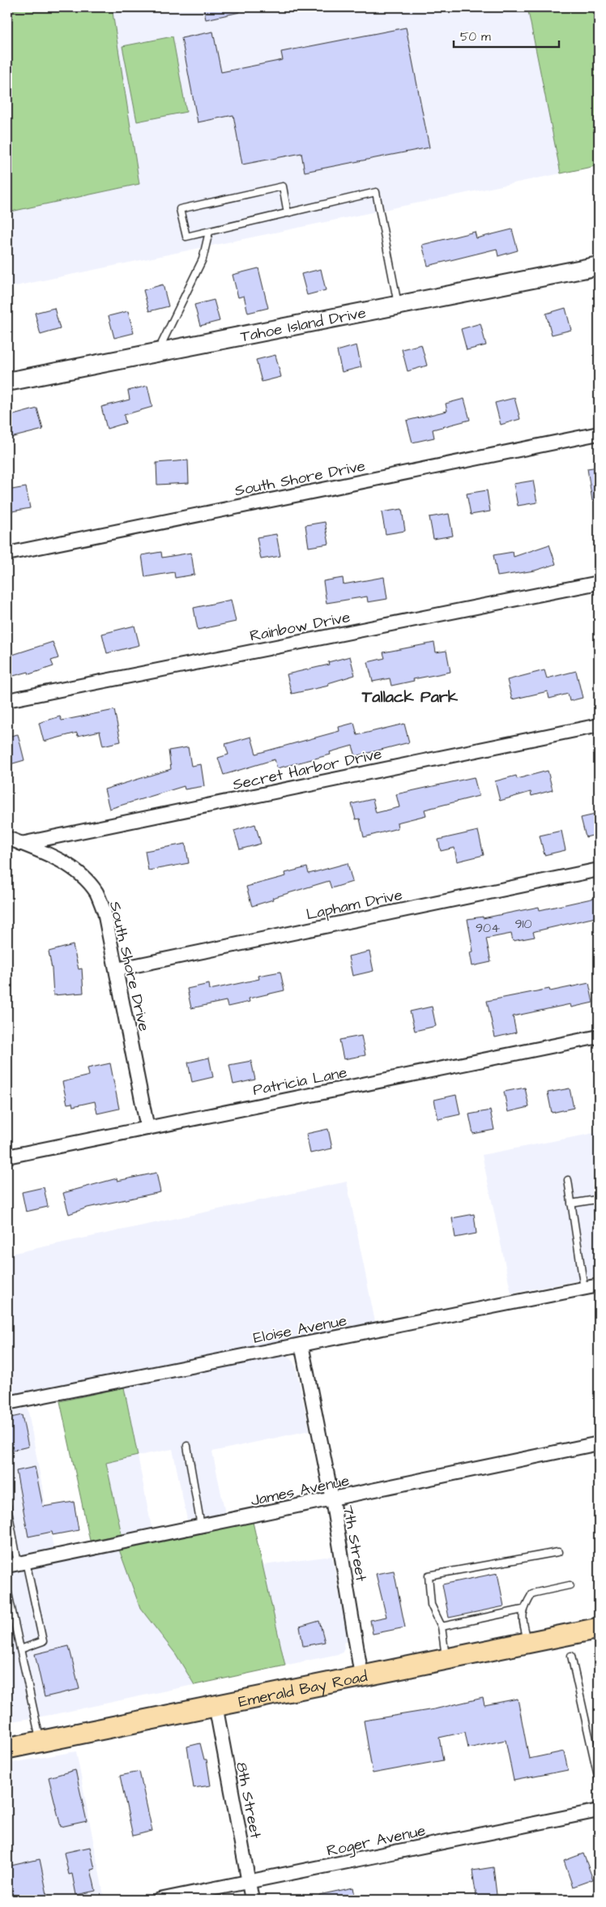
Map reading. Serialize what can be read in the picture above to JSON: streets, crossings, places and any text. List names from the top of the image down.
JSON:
{
  "streets": {
    "main road": ["Emerald Bay Road"],
    "street": [
      "Tahoe Island Drive",
      "South Shore Drive",
      "Rainbow Drive",
      "Secret Harbor Drive",
      "Lapham Drive",
      "Patricia Lane",
      "Eloise Avenue",
      "James Avenue",
      "7th Street",
      "8th Street",
      "Roger Avenue"
    ]
  },
  "crossings": [
    ["South Shore Drive", "Secret Harbor Drive"],
    ["South Shore Drive", "Lapham Drive"],
    ["South Shore Drive", "Patricia Lane"],
    ["Eloise Avenue", "7th Street"],
    ["James Avenue", "7th Street"],
    ["7th Street", "Emerald Bay Road"],
    ["Emerald Bay Road", "8th Street"],
    ["8th Street", "Roger Avenue"]
  ],
  "districts": ["Tallack Park"],
  "house_numbers": ["910", "904"],
  "scale_bar": "50 m"
}
